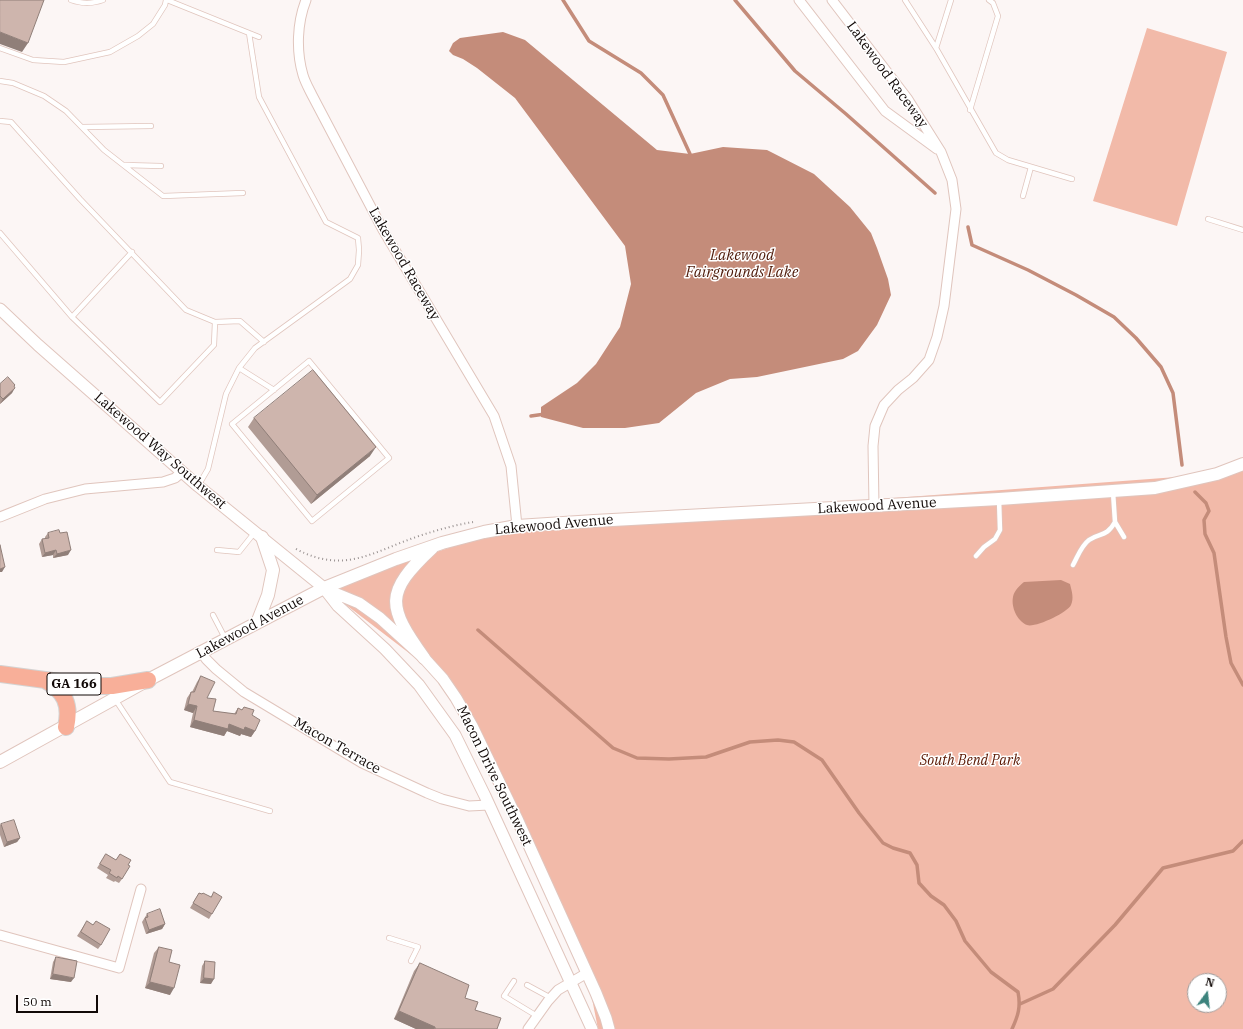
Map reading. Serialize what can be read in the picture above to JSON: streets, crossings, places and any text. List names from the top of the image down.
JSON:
{
  "streets": {
    "highway": ["GA 166"],
    "main road": ["Lakewood Avenue"],
    "street": [
      "Lakewood Raceway",
      "Lakewood Way Southwest",
      "Macon Terrace",
      "Macon Drive Southwest"
    ]
  },
  "crossings": [
    ["Lakewood Raceway", "Lakewood Avenue"],
    ["Lakewood Way Southwest", "Lakewood Avenue"],
    ["Lakewood Way Southwest", "Macon Drive Southwest"],
    ["Lakewood Avenue", "GA 166"],
    ["Lakewood Avenue", "Macon Terrace"],
    ["Lakewood Avenue", "Macon Drive Southwest"],
    ["Macon Terrace", "Macon Drive Southwest"]
  ],
  "water": ["Lakewood Fairgrounds Lake"],
  "parks": ["South Bend Park"],
  "scale_bar": "50 m",
  "north": "top"
}
